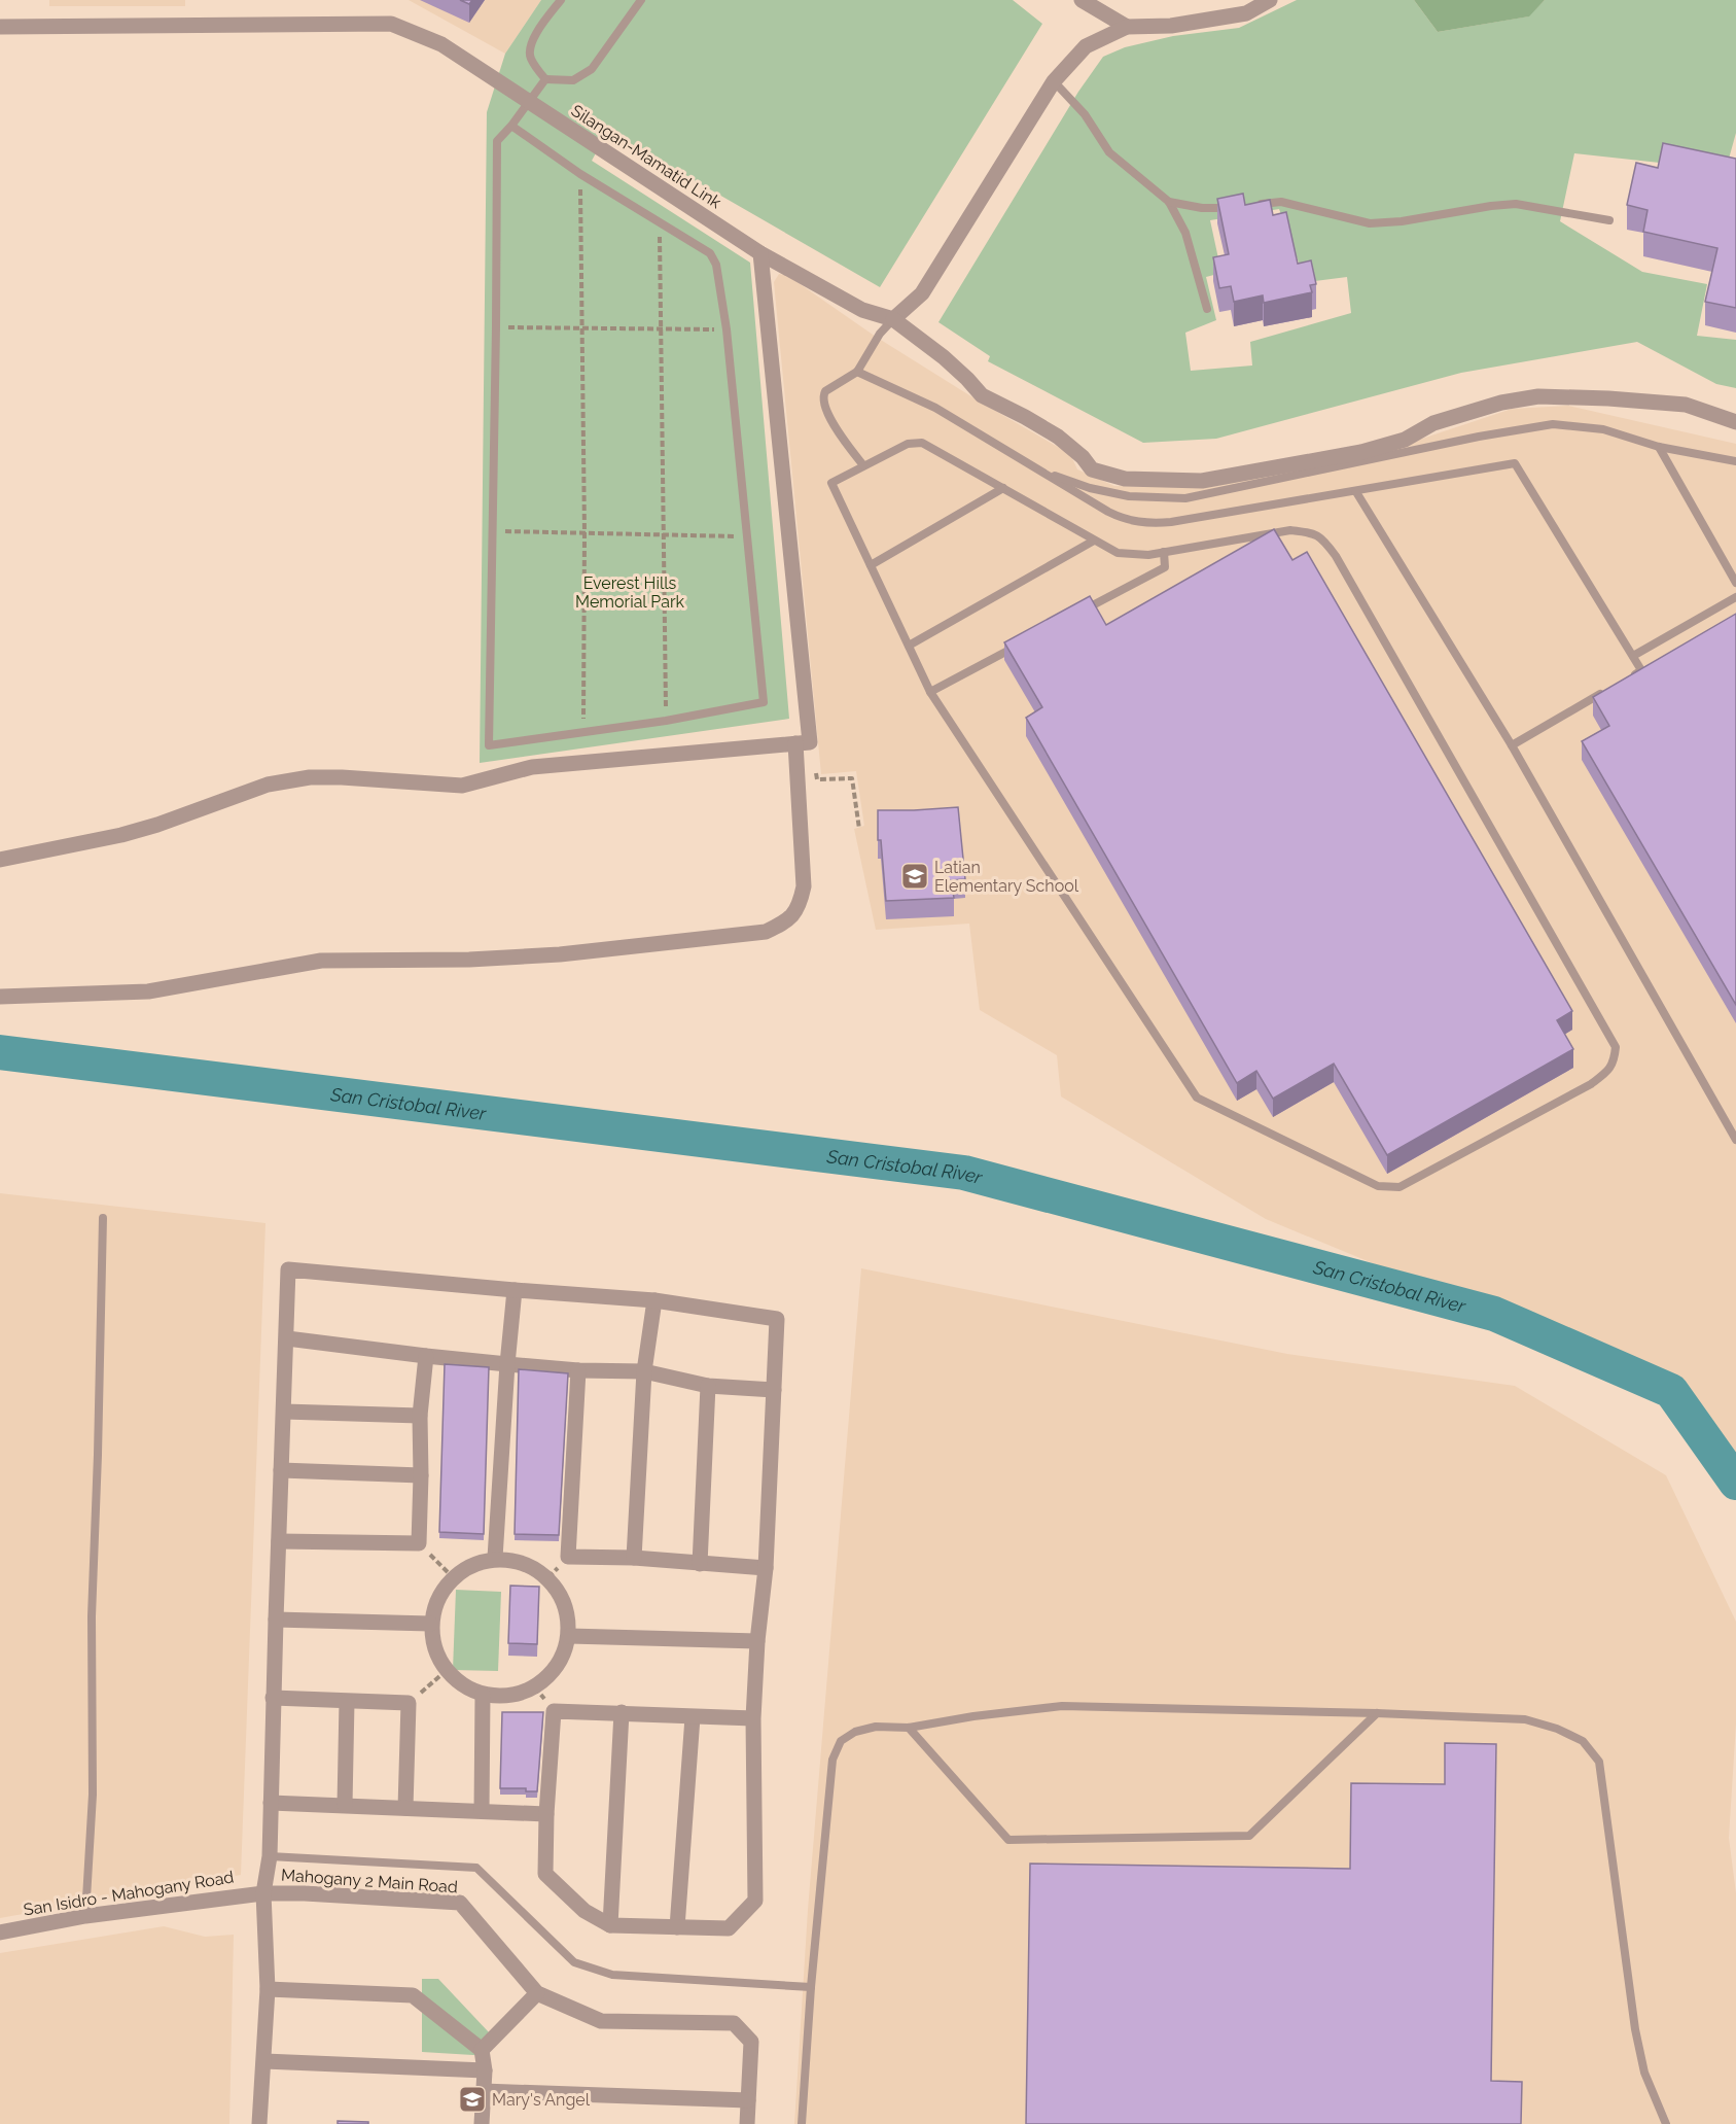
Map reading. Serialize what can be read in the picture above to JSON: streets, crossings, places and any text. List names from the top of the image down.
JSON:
{
  "streets": {
    "street": ["Silangan-Mamatid Link", "Mahogany 2 Main Road", "San Isidro - Mahogany Road"]
  },
  "crossings": [
    ["Mahogany 2 Main Road", "San Isidro - Mahogany Road"]
  ],
  "water": ["San Cristobal River"],
  "parks": ["Everest Hills Memorial Park"],
  "places": {
    "school or university": ["Latian Elementary School", "Mary's Angel"]
  }
}
